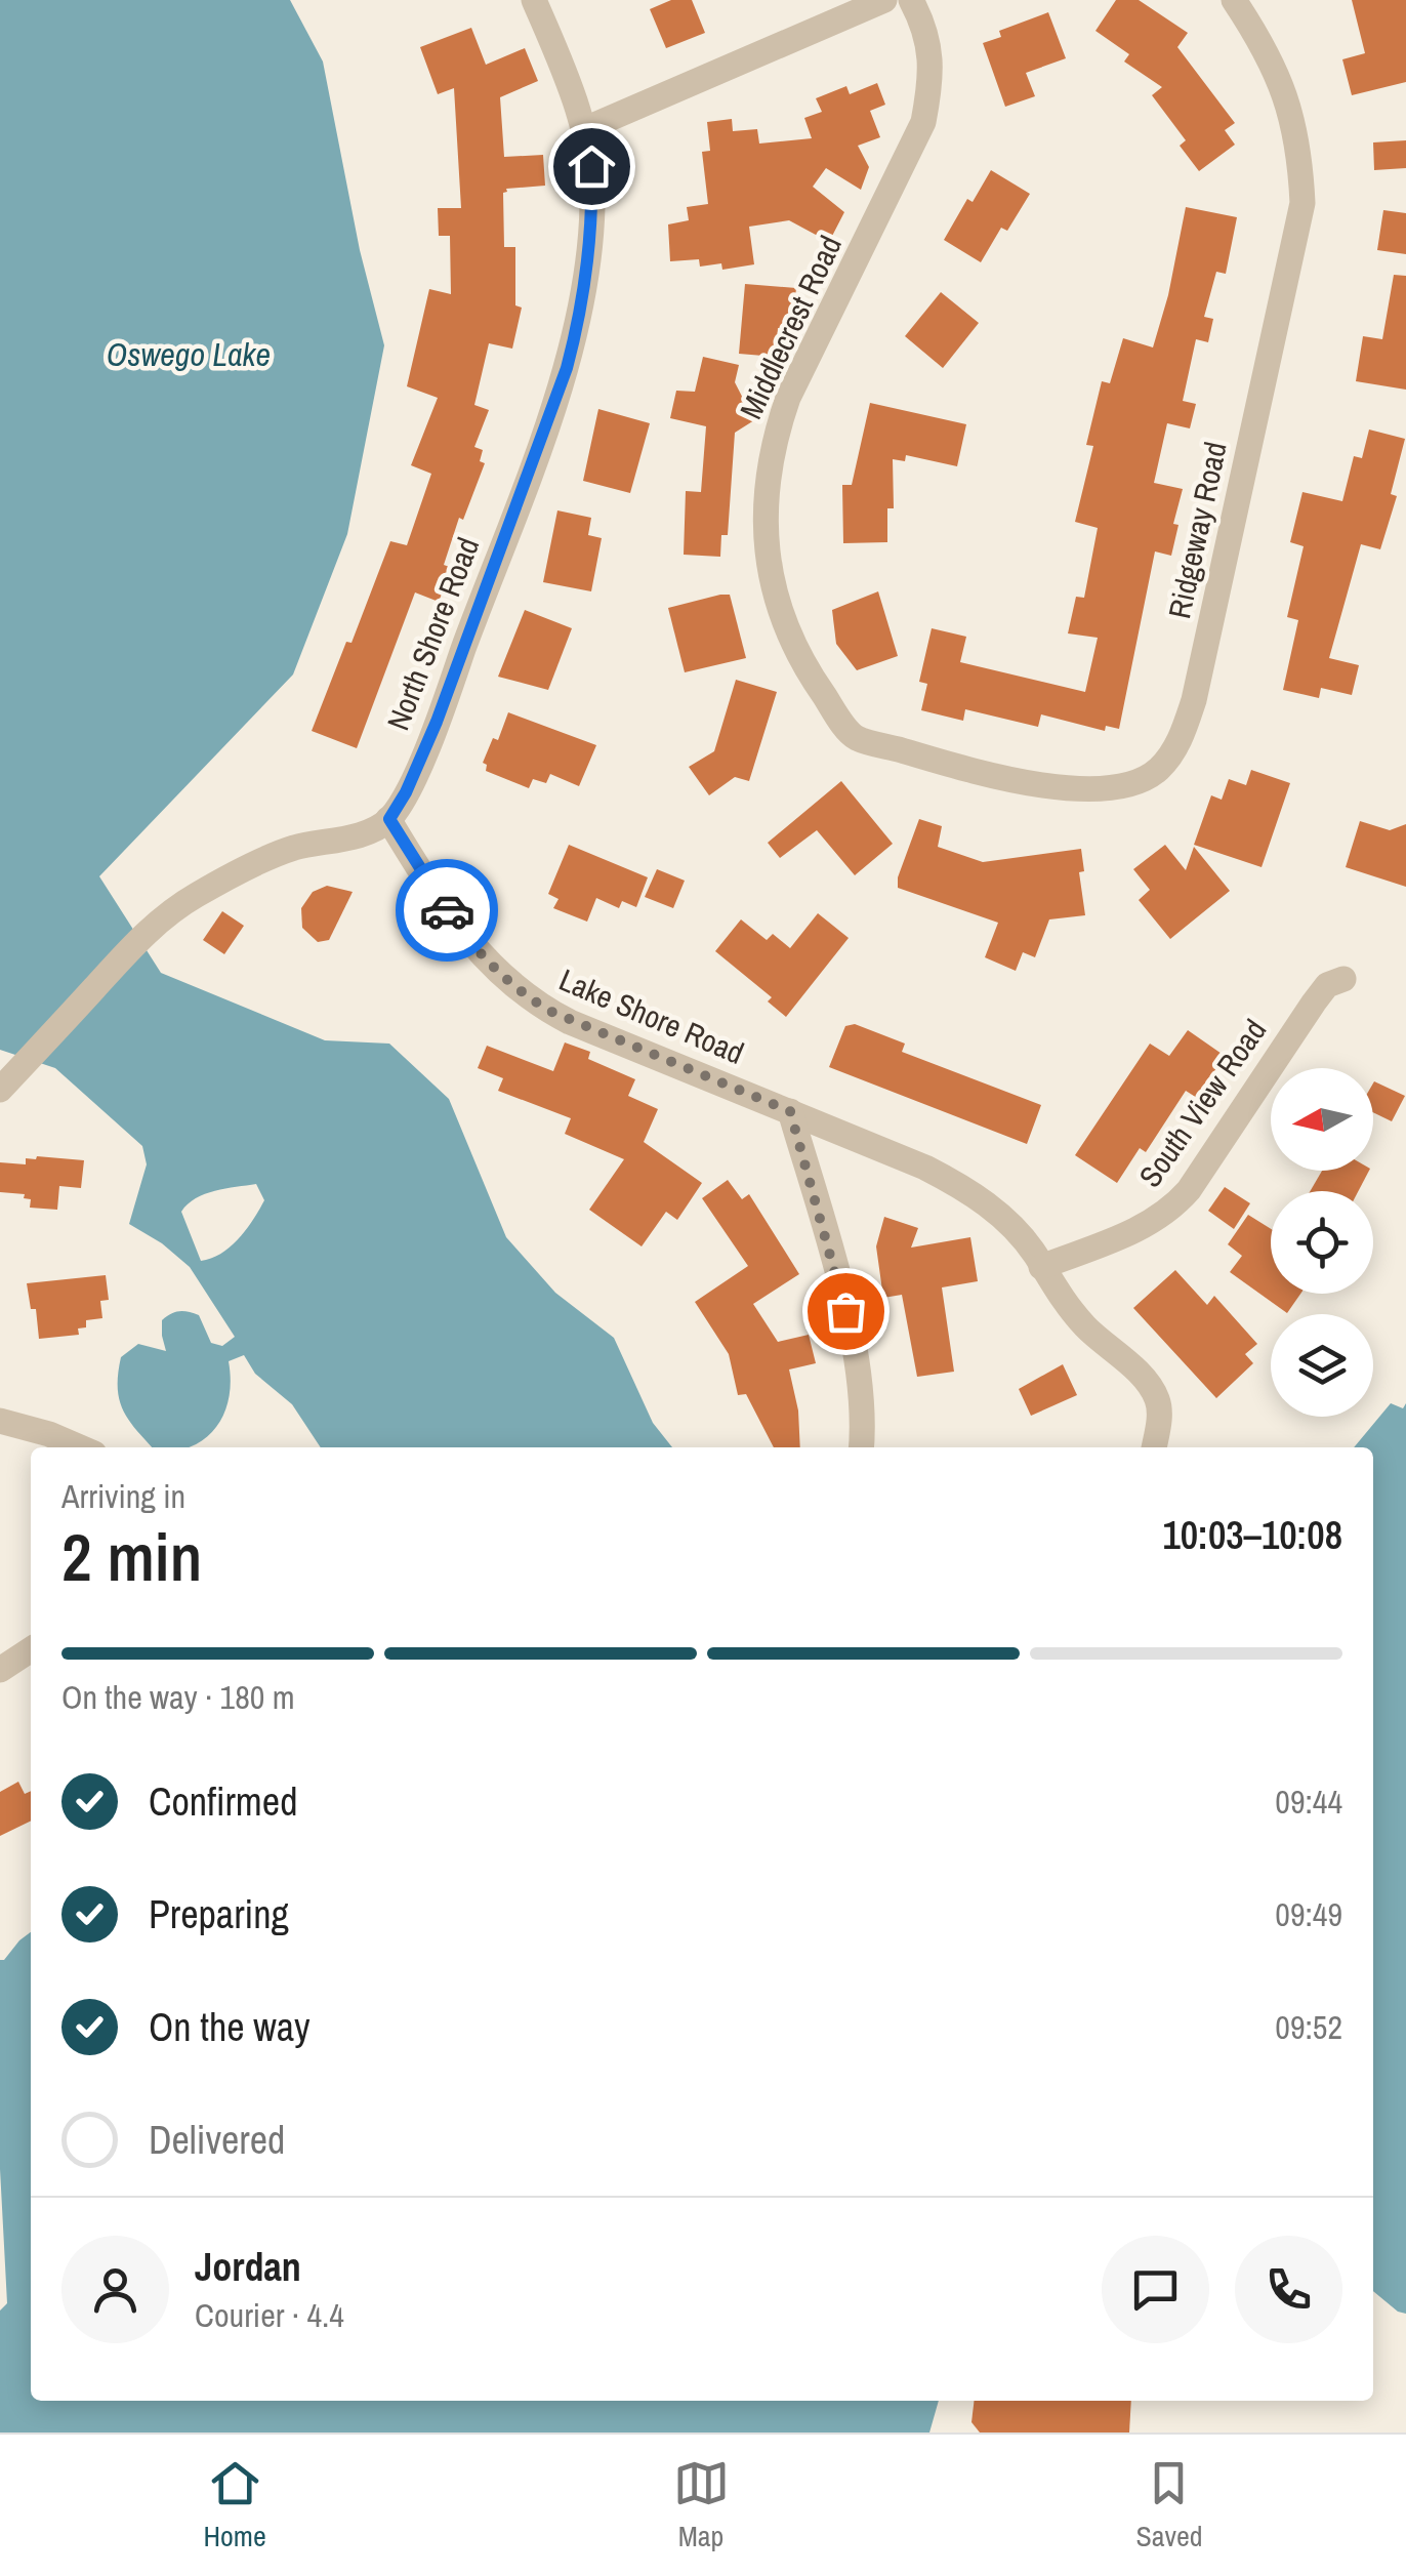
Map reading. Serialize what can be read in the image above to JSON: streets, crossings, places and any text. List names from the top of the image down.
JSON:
{
  "streets": {
    "street": [
      "Middlecrest Road",
      "Ridgeway Road",
      "North Shore Road",
      "Lake Shore Road",
      "South View Road"
    ]
  },
  "crossings": [
    ["Middlecrest Road", "Ridgeway Road"],
    ["North Shore Road", "Lake Shore Road"],
    ["Lake Shore Road", "South View Road"]
  ],
  "water": ["Oswego Lake"],
  "north": "left",
  "page": {
    "heading": ["2 min", "Arriving in", "10:03–10:08"],
    "panel": ["Jordan", "Courier · 4.4"],
    "bar": "On the way · 180 m",
    "list": [
      ["Confirmed", "09:44"],
      ["Preparing", "09:49"],
      ["On the way", "09:52"],
      "Delivered"
    ],
    "tabs": ["Home", "Map", "Saved"]
  }
}
